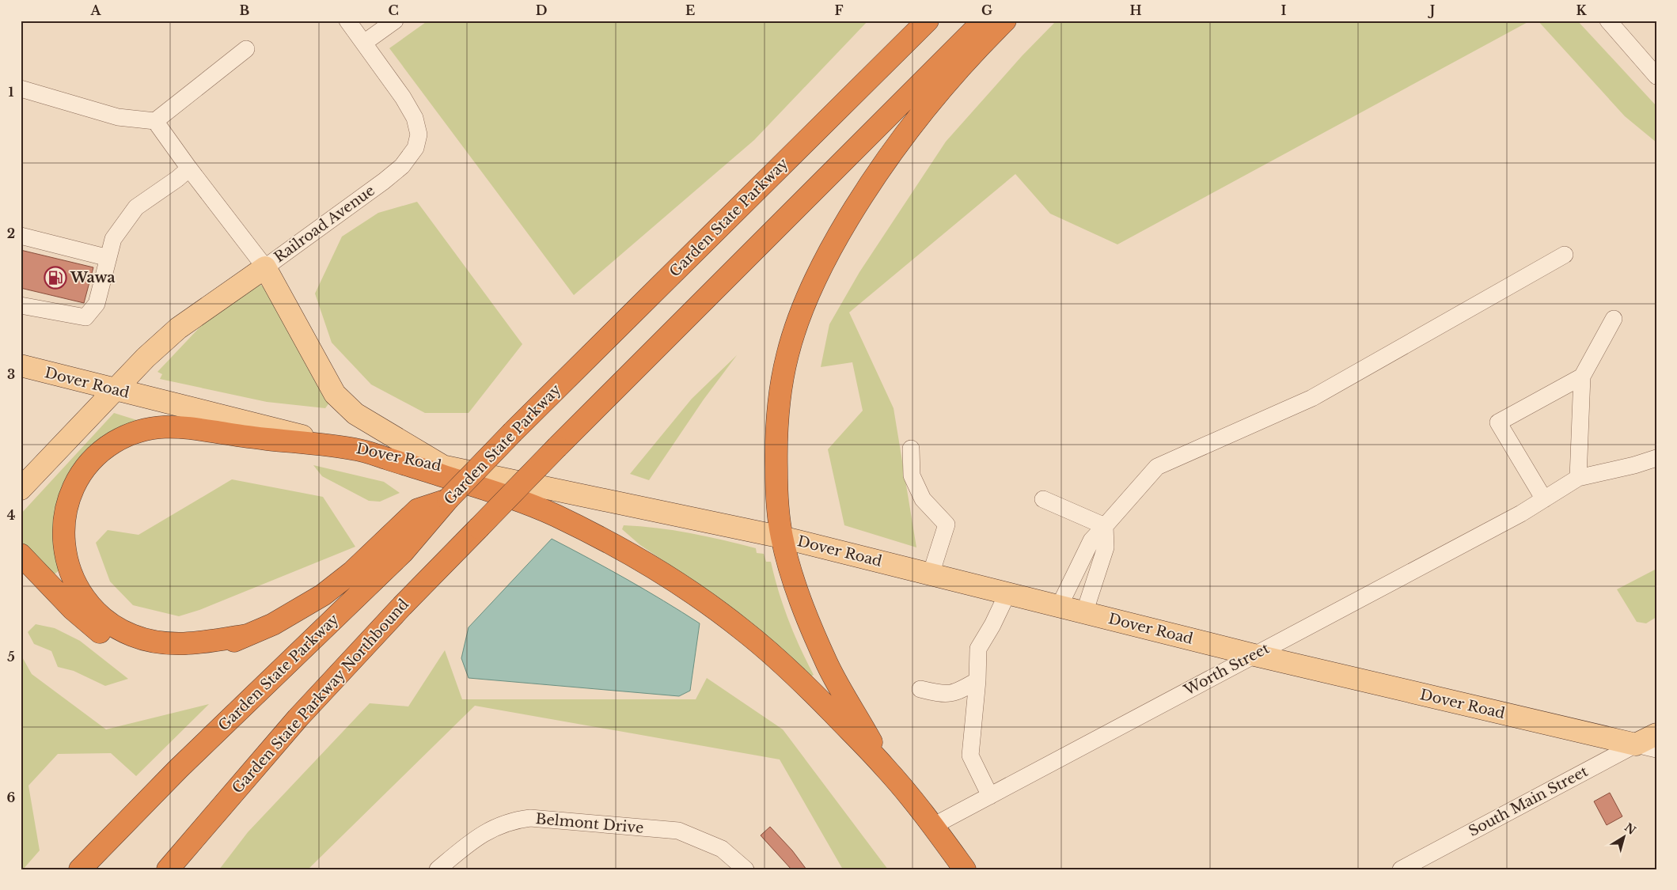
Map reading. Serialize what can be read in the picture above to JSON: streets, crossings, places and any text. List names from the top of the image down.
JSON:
{
  "streets": {
    "highway": ["Garden State Parkway", "Garden State Parkway Northbound"],
    "main road": ["Railroad Avenue", "Dover Road", "South Main Street"],
    "street": ["Worth Street", "Belmont Drive"]
  },
  "crossings": [
    ["Railroad Avenue", "Dover Road"],
    ["Dover Road", "Worth Street"],
    ["Dover Road", "South Main Street"]
  ],
  "places": {
    "fuel station": ["Wawa"]
  },
  "north": "top right",
  "grid": {
    "columns": [
      "A",
      "B",
      "C",
      "D",
      "E",
      "F",
      "G",
      "H",
      "I",
      "J",
      "K"
    ],
    "rows": [
      "1",
      "2",
      "3",
      "4",
      "5",
      "6"
    ]
  }
}
